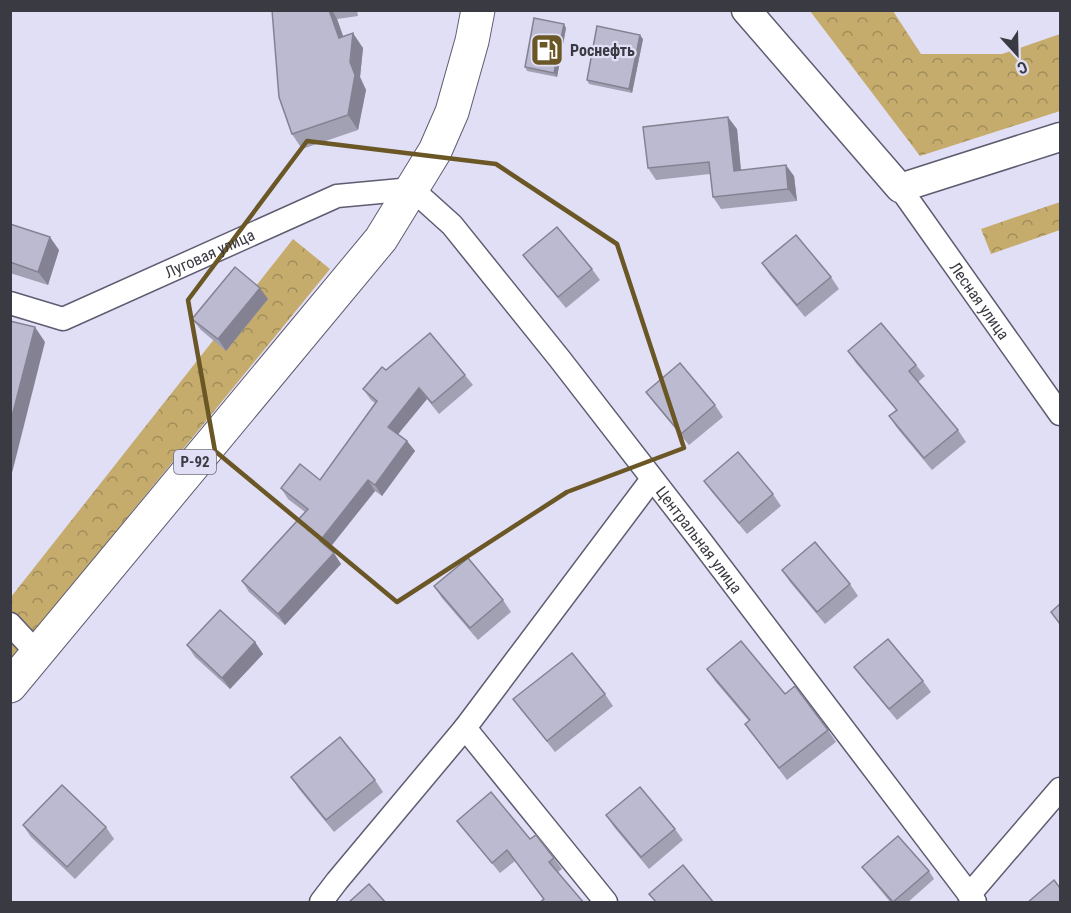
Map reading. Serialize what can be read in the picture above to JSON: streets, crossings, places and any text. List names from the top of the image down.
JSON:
{
  "streets": {
    "main road": ["Р-92"],
    "street": ["Луговая улица", "Лесная улица", "Центральная улица"]
  },
  "crossings": [
    ["Луговая улица", "Р-92"],
    ["Луговая улица", "Центральная улица"],
    ["Р-92", "Центральная улица"]
  ],
  "places": {
    "fuel station": ["Роснефть"]
  },
  "north": "bottom"
}
